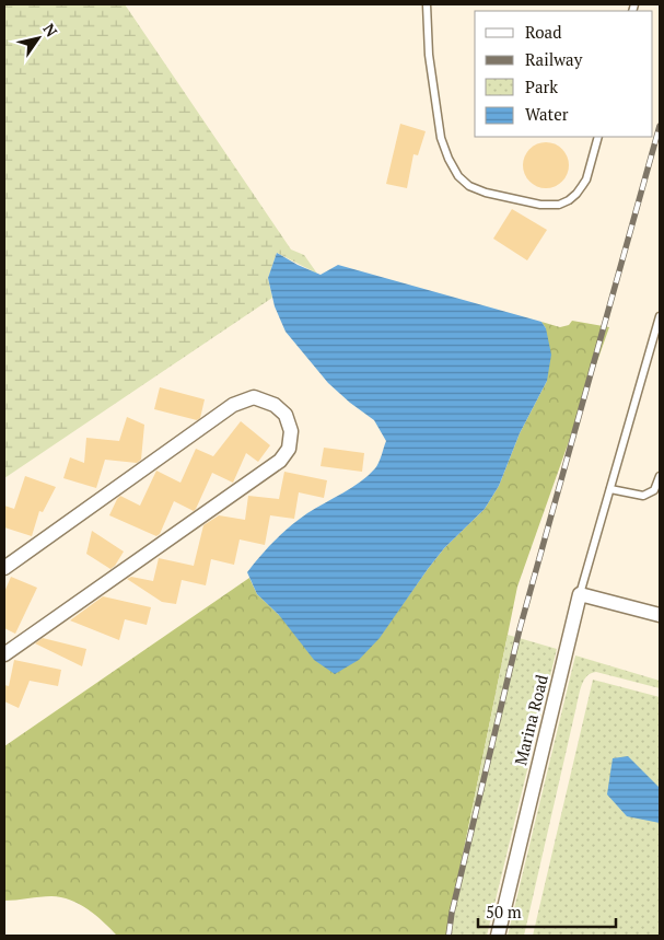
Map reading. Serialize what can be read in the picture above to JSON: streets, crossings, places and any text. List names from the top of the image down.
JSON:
{
  "streets": {
    "street": ["Marina Road"]
  },
  "legend": [
    "Road",
    "Railway",
    "Park",
    "Water"
  ],
  "scale_bar": "50 m",
  "north": "top right"
}
